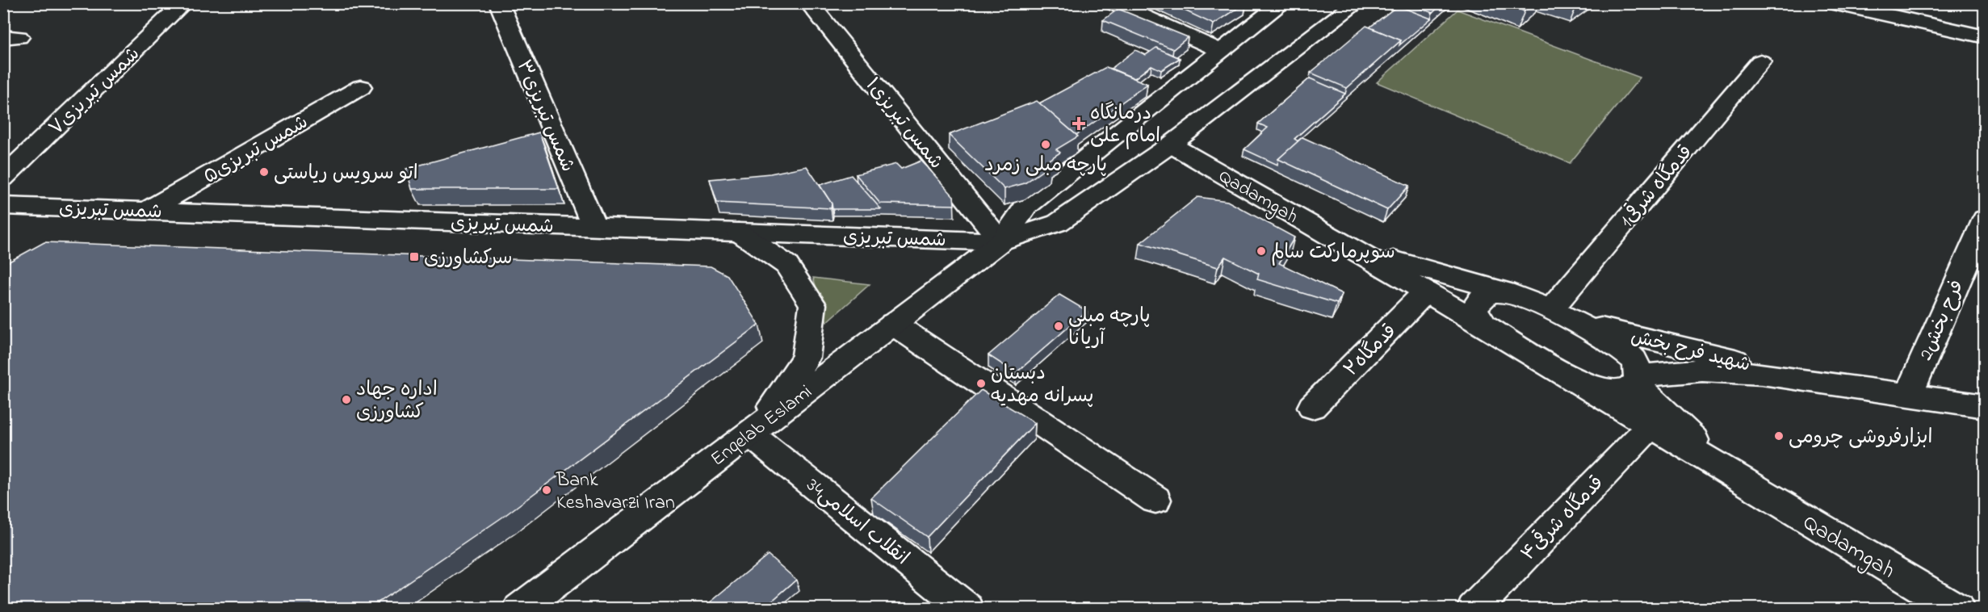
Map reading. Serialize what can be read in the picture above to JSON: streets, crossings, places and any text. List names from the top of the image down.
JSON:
{
  "streets": {
    "street": [
      "شمس تبریزی۷",
      "شمس تبریزی۳",
      "شمس تبریزی۱",
      "۵شمس تبریزی",
      "1قدمگاه شرقی",
      "Qadamgah",
      "شمس تبریزی",
      "2فرح بخش",
      "قدمگاه۲",
      "شهید فرح بخش",
      "Enqelab Eslami",
      "قدمگاه شرقی۴",
      "34انقلاب اسلامی"
    ]
  },
  "crossings": [
    ["شمس تبریزی۳", "شمس تبریزی"],
    ["شمس تبریزی۱", "شمس تبریزی"],
    ["شمس تبریزی۱", "Enqelab Eslami"],
    ["۵شمس تبریزی", "شمس تبریزی"],
    ["1قدمگاه شرقی", "Qadamgah"],
    ["1قدمگاه شرقی", "شهید فرح بخش"],
    ["Qadamgah", "قدمگاه۲"],
    ["Qadamgah", "شهید فرح بخش"],
    ["Qadamgah", "قدمگاه شرقی۴"],
    ["شمس تبریزی", "Enqelab Eslami"],
    ["2فرح بخش", "شهید فرح بخش"],
    ["Enqelab Eslami", "34انقلاب اسلامی"]
  ],
  "places": {
    "health": ["درمانگاه امام علی"],
    "other": [
      "پارچه مبلی زمرد",
      "اتو سرویس ریاستی",
      "سوپرمارکت سالم",
      "پارچه مبلی آریانا",
      "دبستان پسرانه مهدیه",
      "اداره جهاد کشاورزی",
      "ابزارفروشی چرومی",
      "Bank Keshavarzi Iran"
    ],
    "transit": ["سرکشاورزی"]
  }
}
